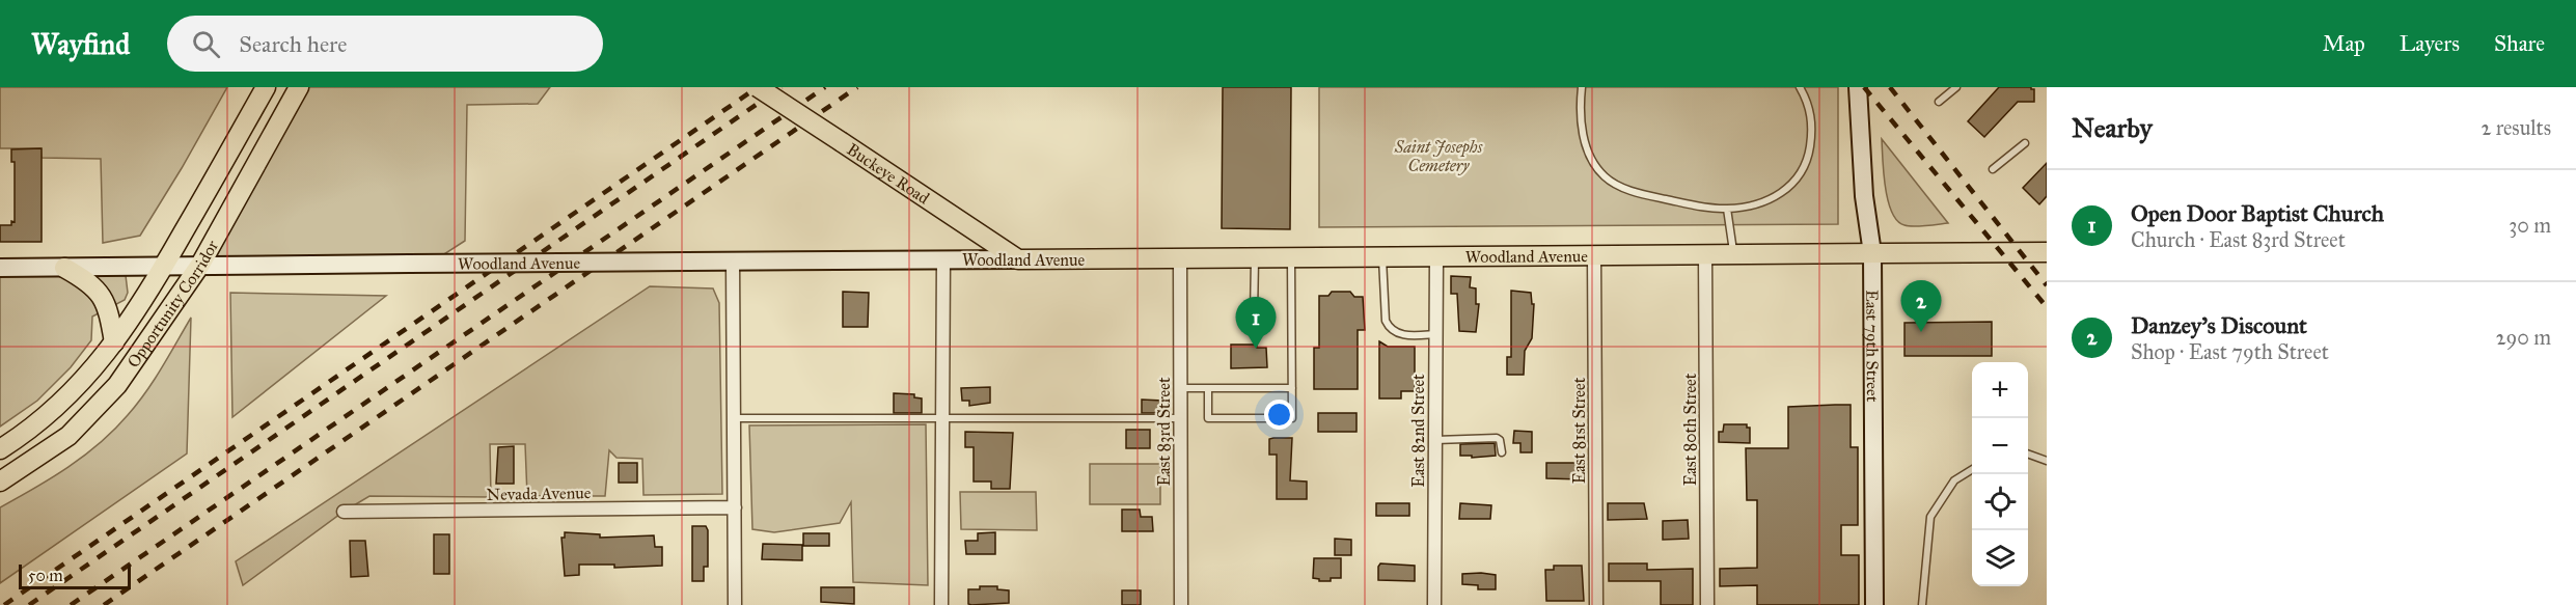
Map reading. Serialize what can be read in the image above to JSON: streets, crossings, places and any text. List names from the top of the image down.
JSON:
{
  "streets": {
    "main road": [
      "Buckeye Road",
      "Woodland Avenue",
      "Opportunity Corridor",
      "East 79th Street"
    ],
    "street": [
      "East 80th Street",
      "East 82nd Street",
      "East 81st Street",
      "East 83rd Street",
      "Nevada Avenue"
    ]
  },
  "crossings": [
    ["Buckeye Road", "Woodland Avenue"],
    ["Woodland Avenue", "Opportunity Corridor"],
    ["Woodland Avenue", "East 79th Street"],
    ["Woodland Avenue", "East 80th Street"],
    ["Woodland Avenue", "East 82nd Street"],
    ["Woodland Avenue", "East 81st Street"],
    ["Woodland Avenue", "East 83rd Street"]
  ],
  "parks": ["Saint Josephs Cemetery"],
  "scale_bar": "50 m",
  "page": {
    "header": "Wayfind",
    "search": "Search here",
    "nav": ["Map", "Layers", "Share"],
    "heading": ["Nearby", "2 results"],
    "list": [
      {
        "mark": "1",
        "name": "Open Door Baptist Church",
        "note": "Church · East 83rd Street",
        "value": "30 m"
      },
      {
        "mark": "2",
        "name": "Danzey's Discount",
        "note": "Shop · East 79th Street",
        "value": "290 m"
      }
    ],
    "pins": ["2", "1"],
    "map_buttons": ["+", "−"],
    "scale": "50 m"
  }
}
